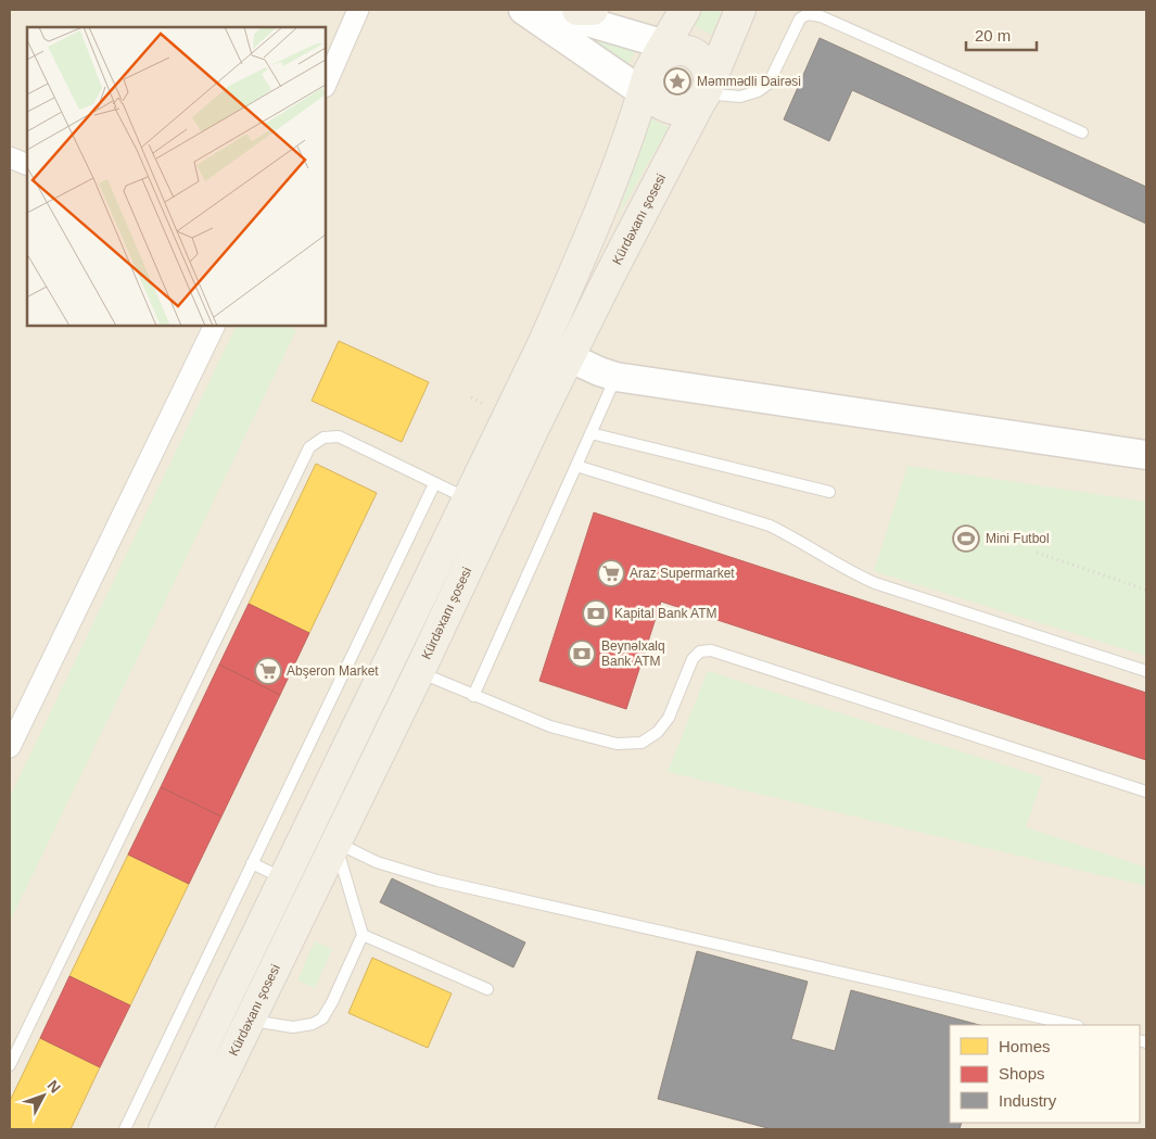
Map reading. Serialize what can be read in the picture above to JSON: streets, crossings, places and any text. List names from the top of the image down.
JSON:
{
  "streets": {
    "main road": ["Kürdəxanı şosesi"]
  },
  "places": {
    "place": ["Məmmədli Dairəsi"],
    "sports": ["Mini Futbol"],
    "supermarket": ["Araz Supermarket", "Abşeron Market"],
    "bank": ["Kapital Bank ATM", "Beynəlxalq Bank ATM"]
  },
  "legend": ["Homes", "Shops", "Industry"],
  "scale_bar": "20 m",
  "north": "top right"
}
